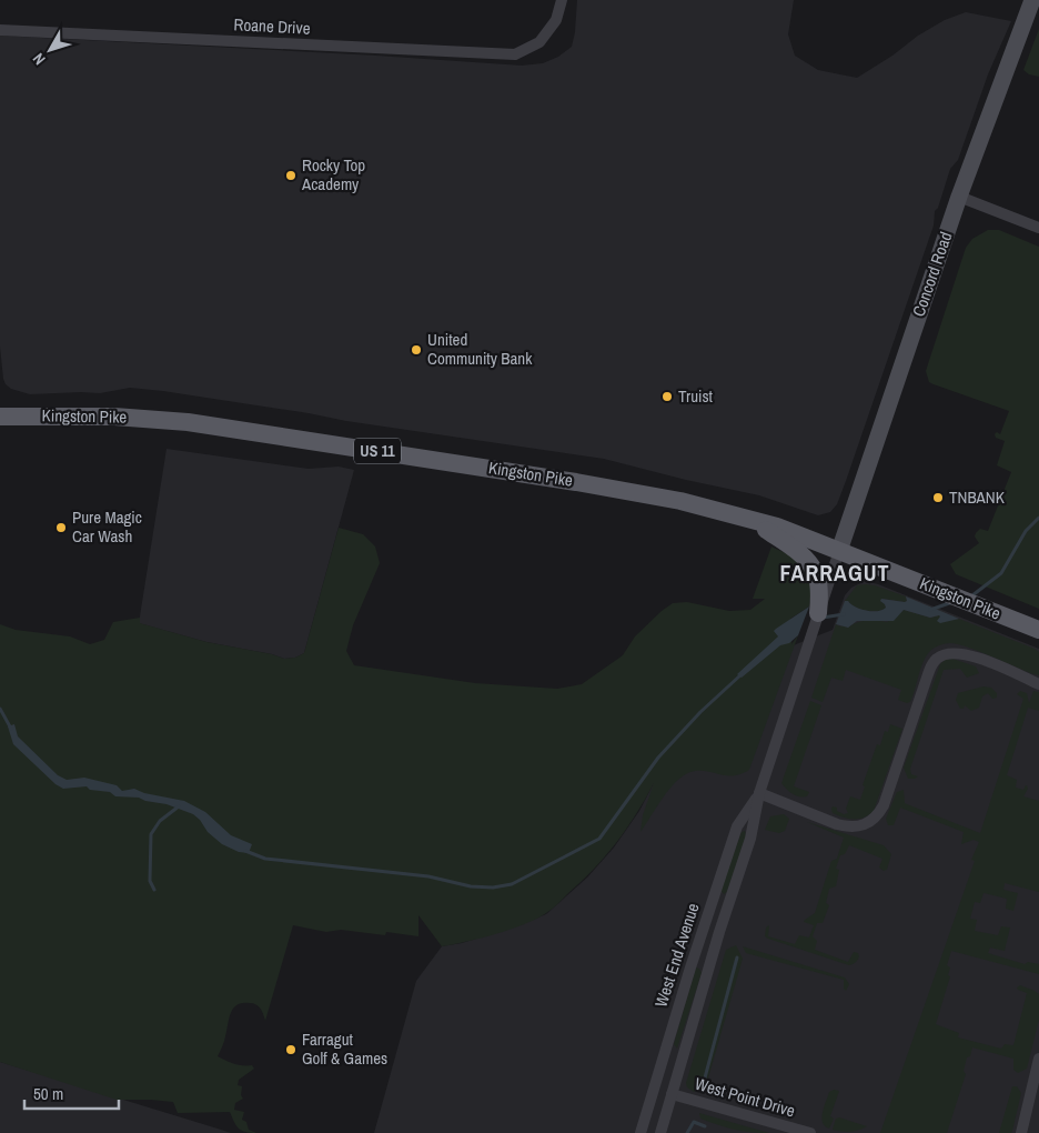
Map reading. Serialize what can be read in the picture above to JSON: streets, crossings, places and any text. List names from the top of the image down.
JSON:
{
  "streets": {
    "main road": ["Kingston Pike", "US 11"],
    "street": [
      "Roane Drive",
      "Concord Road",
      "West End Avenue",
      "West Point Drive"
    ]
  },
  "crossings": [
    ["Concord Road", "Kingston Pike"],
    ["Concord Road", "West End Avenue"],
    ["Kingston Pike", "West End Avenue"],
    ["West End Avenue", "West Point Drive"]
  ],
  "districts": ["FARRAGUT"],
  "places": [
    "Rocky Top Academy",
    "United Community Bank",
    "Truist",
    "TNBANK",
    "Pure Magic Car Wash",
    "Farragut Golf & Games"
  ],
  "scale_bar": "50 m",
  "north": "bottom left"
}
